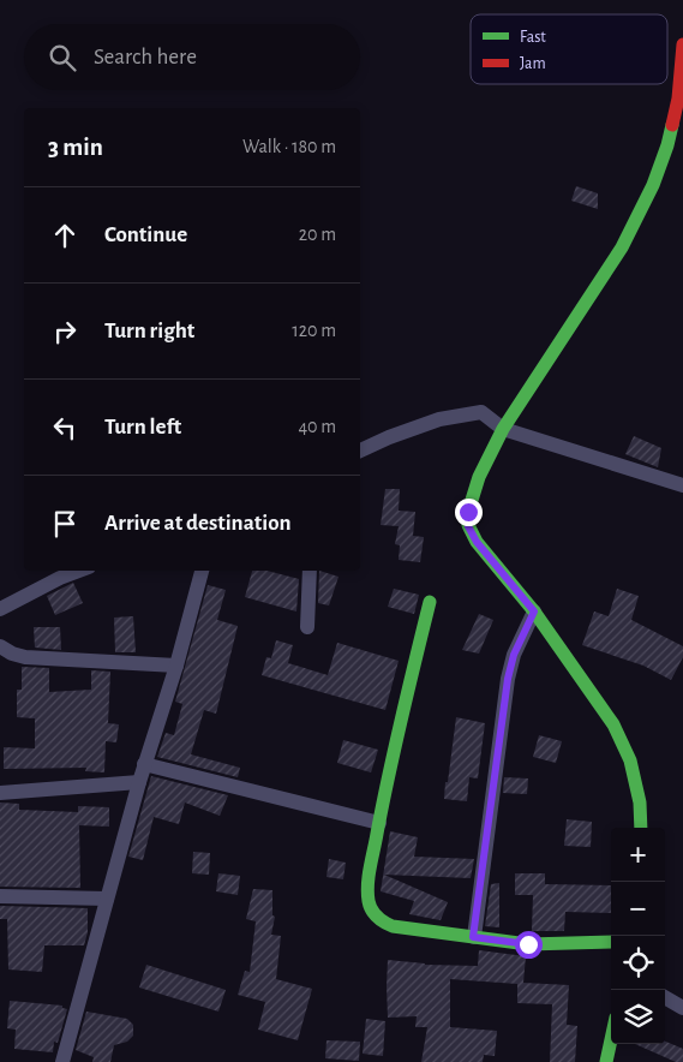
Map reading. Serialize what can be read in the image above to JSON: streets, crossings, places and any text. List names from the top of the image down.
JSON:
{
  "legend": ["Fast", "Jam"],
  "page": {
    "search": "Search here",
    "heading": ["3 min", "Walk · 180 m"],
    "list": [
      ["Continue", "20 m"],
      ["Turn right", "120 m"],
      ["Turn left", "40 m"],
      "Arrive at destination"
    ],
    "map_buttons": ["+", "−"]
  }
}
